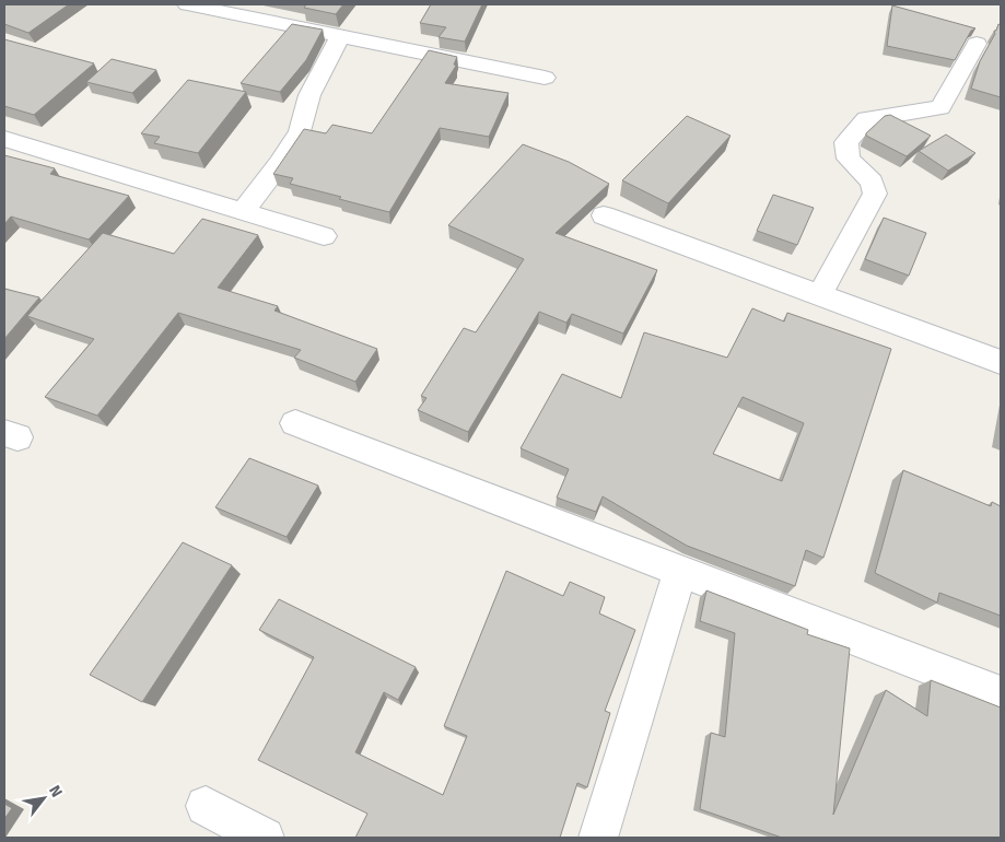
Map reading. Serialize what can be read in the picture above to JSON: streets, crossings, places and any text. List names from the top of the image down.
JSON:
{
  "north": "top right"
}
